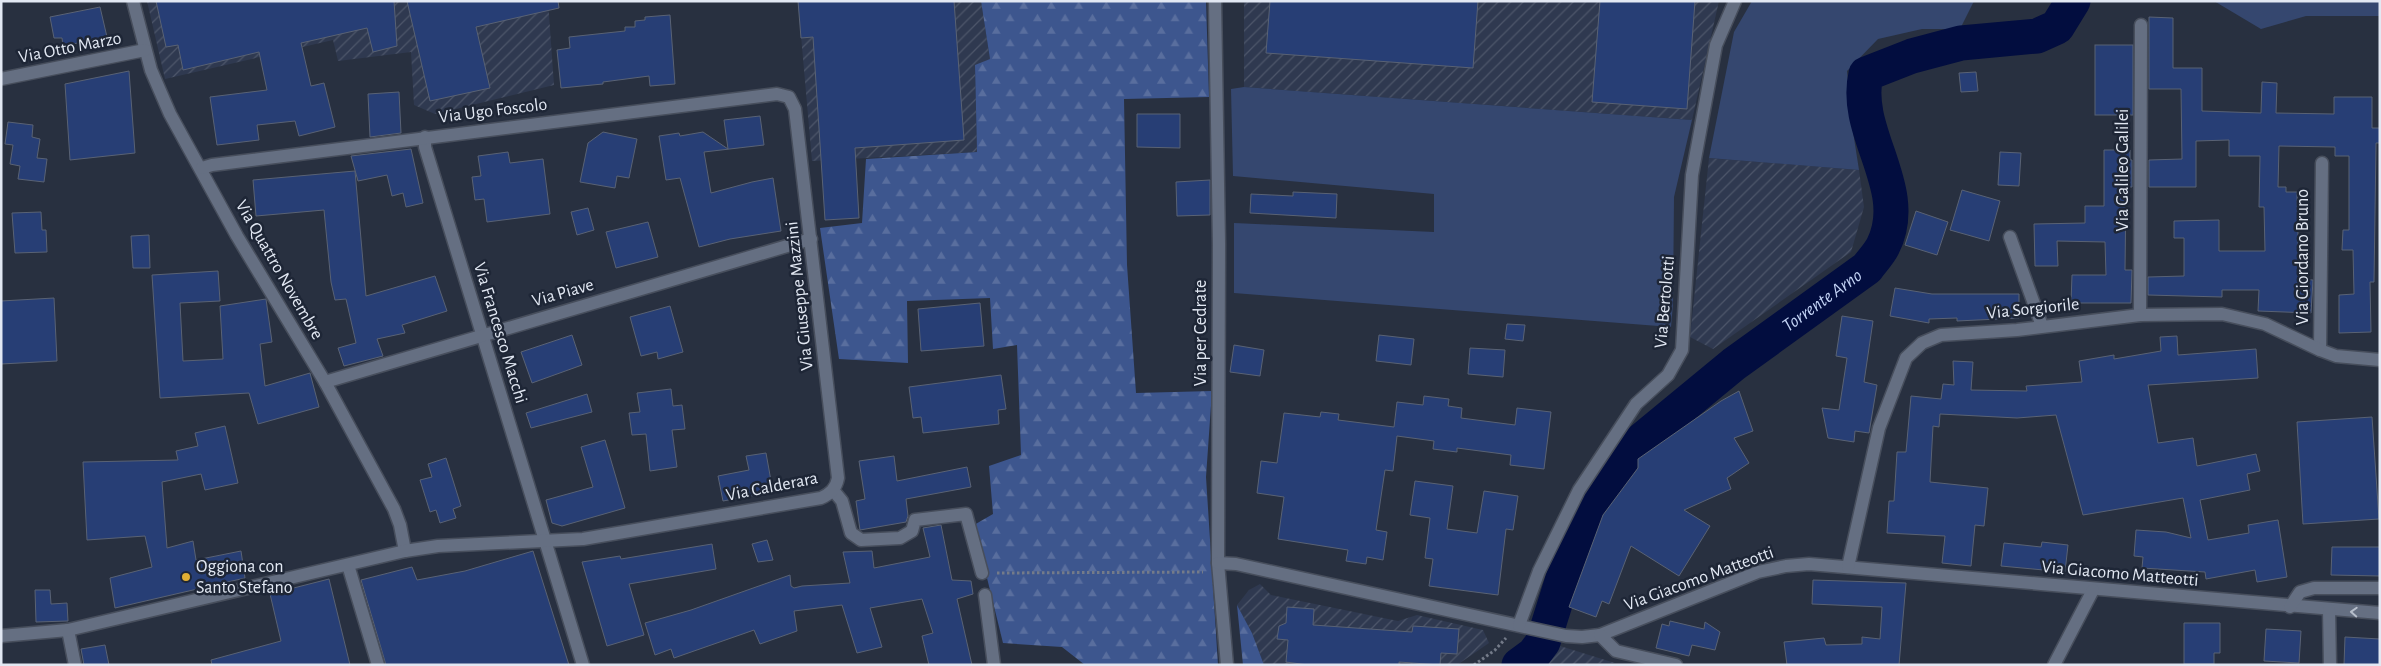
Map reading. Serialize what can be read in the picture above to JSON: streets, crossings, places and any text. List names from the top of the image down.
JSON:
{
  "streets": {
    "street": [
      "Via Otto Marzo",
      "Via Ugo Foscolo",
      "Via Galileo Galilei",
      "Via Giordano Bruno",
      "Via Quattro Novembre",
      "Via Piave",
      "Via Giuseppe Mazzini",
      "Via Bertolotti",
      "Via Sorgiorile",
      "Via Francesco Macchi",
      "Via per Cedrate",
      "Via Calderara",
      "Via Giacomo Matteotti"
    ]
  },
  "crossings": [
    ["Via Otto Marzo", "Via Quattro Novembre"],
    ["Via Ugo Foscolo", "Via Quattro Novembre"],
    ["Via Ugo Foscolo", "Via Giuseppe Mazzini"],
    ["Via Ugo Foscolo", "Via Francesco Macchi"],
    ["Via Galileo Galilei", "Via Sorgiorile"],
    ["Via Giordano Bruno", "Via Sorgiorile"],
    ["Via Quattro Novembre", "Via Piave"],
    ["Via Piave", "Via Giuseppe Mazzini"],
    ["Via Piave", "Via Francesco Macchi"],
    ["Via Giuseppe Mazzini", "Via Calderara"],
    ["Via Bertolotti", "Via Giacomo Matteotti"],
    ["Via Sorgiorile", "Via Giacomo Matteotti"],
    ["Via Francesco Macchi", "Via Calderara"],
    ["Via per Cedrate", "Via Giacomo Matteotti"]
  ],
  "water": ["Torrente Arno"],
  "places": ["Oggiona con Santo Stefano"]
}
